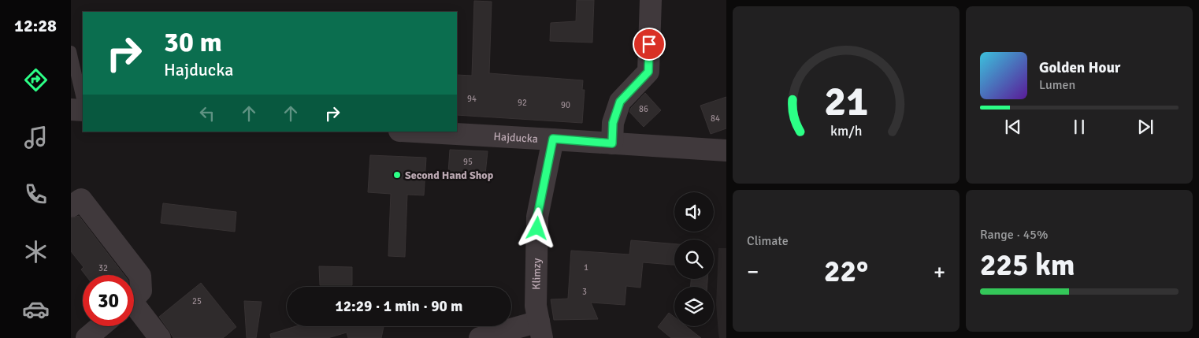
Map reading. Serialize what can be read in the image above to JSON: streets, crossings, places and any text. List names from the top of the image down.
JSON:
{
  "streets": {
    "street": ["Hajducka", "Klimzy"]
  },
  "crossings": [
    ["Hajducka", "Klimzy"]
  ],
  "places": ["Second Hand Shop"],
  "house_numbers": [
    "94",
    "92",
    "90",
    "86",
    "84",
    "95",
    "1",
    "32",
    "3",
    "25"
  ],
  "page": {
    "tabs": "12:28",
    "turn": ["30 m", "Hajducka"],
    "song": ["Golden Hour", "Lumen"],
    "tile": [
      "Climate",
      ["Range · 45%", "225 km"]
    ],
    "heat": ["−", "22°", "+"],
    "limit": "30",
    "trip": "12:29 · 1 min · 90 m",
    "gauge": ["21", "km/h"]
  }
}
